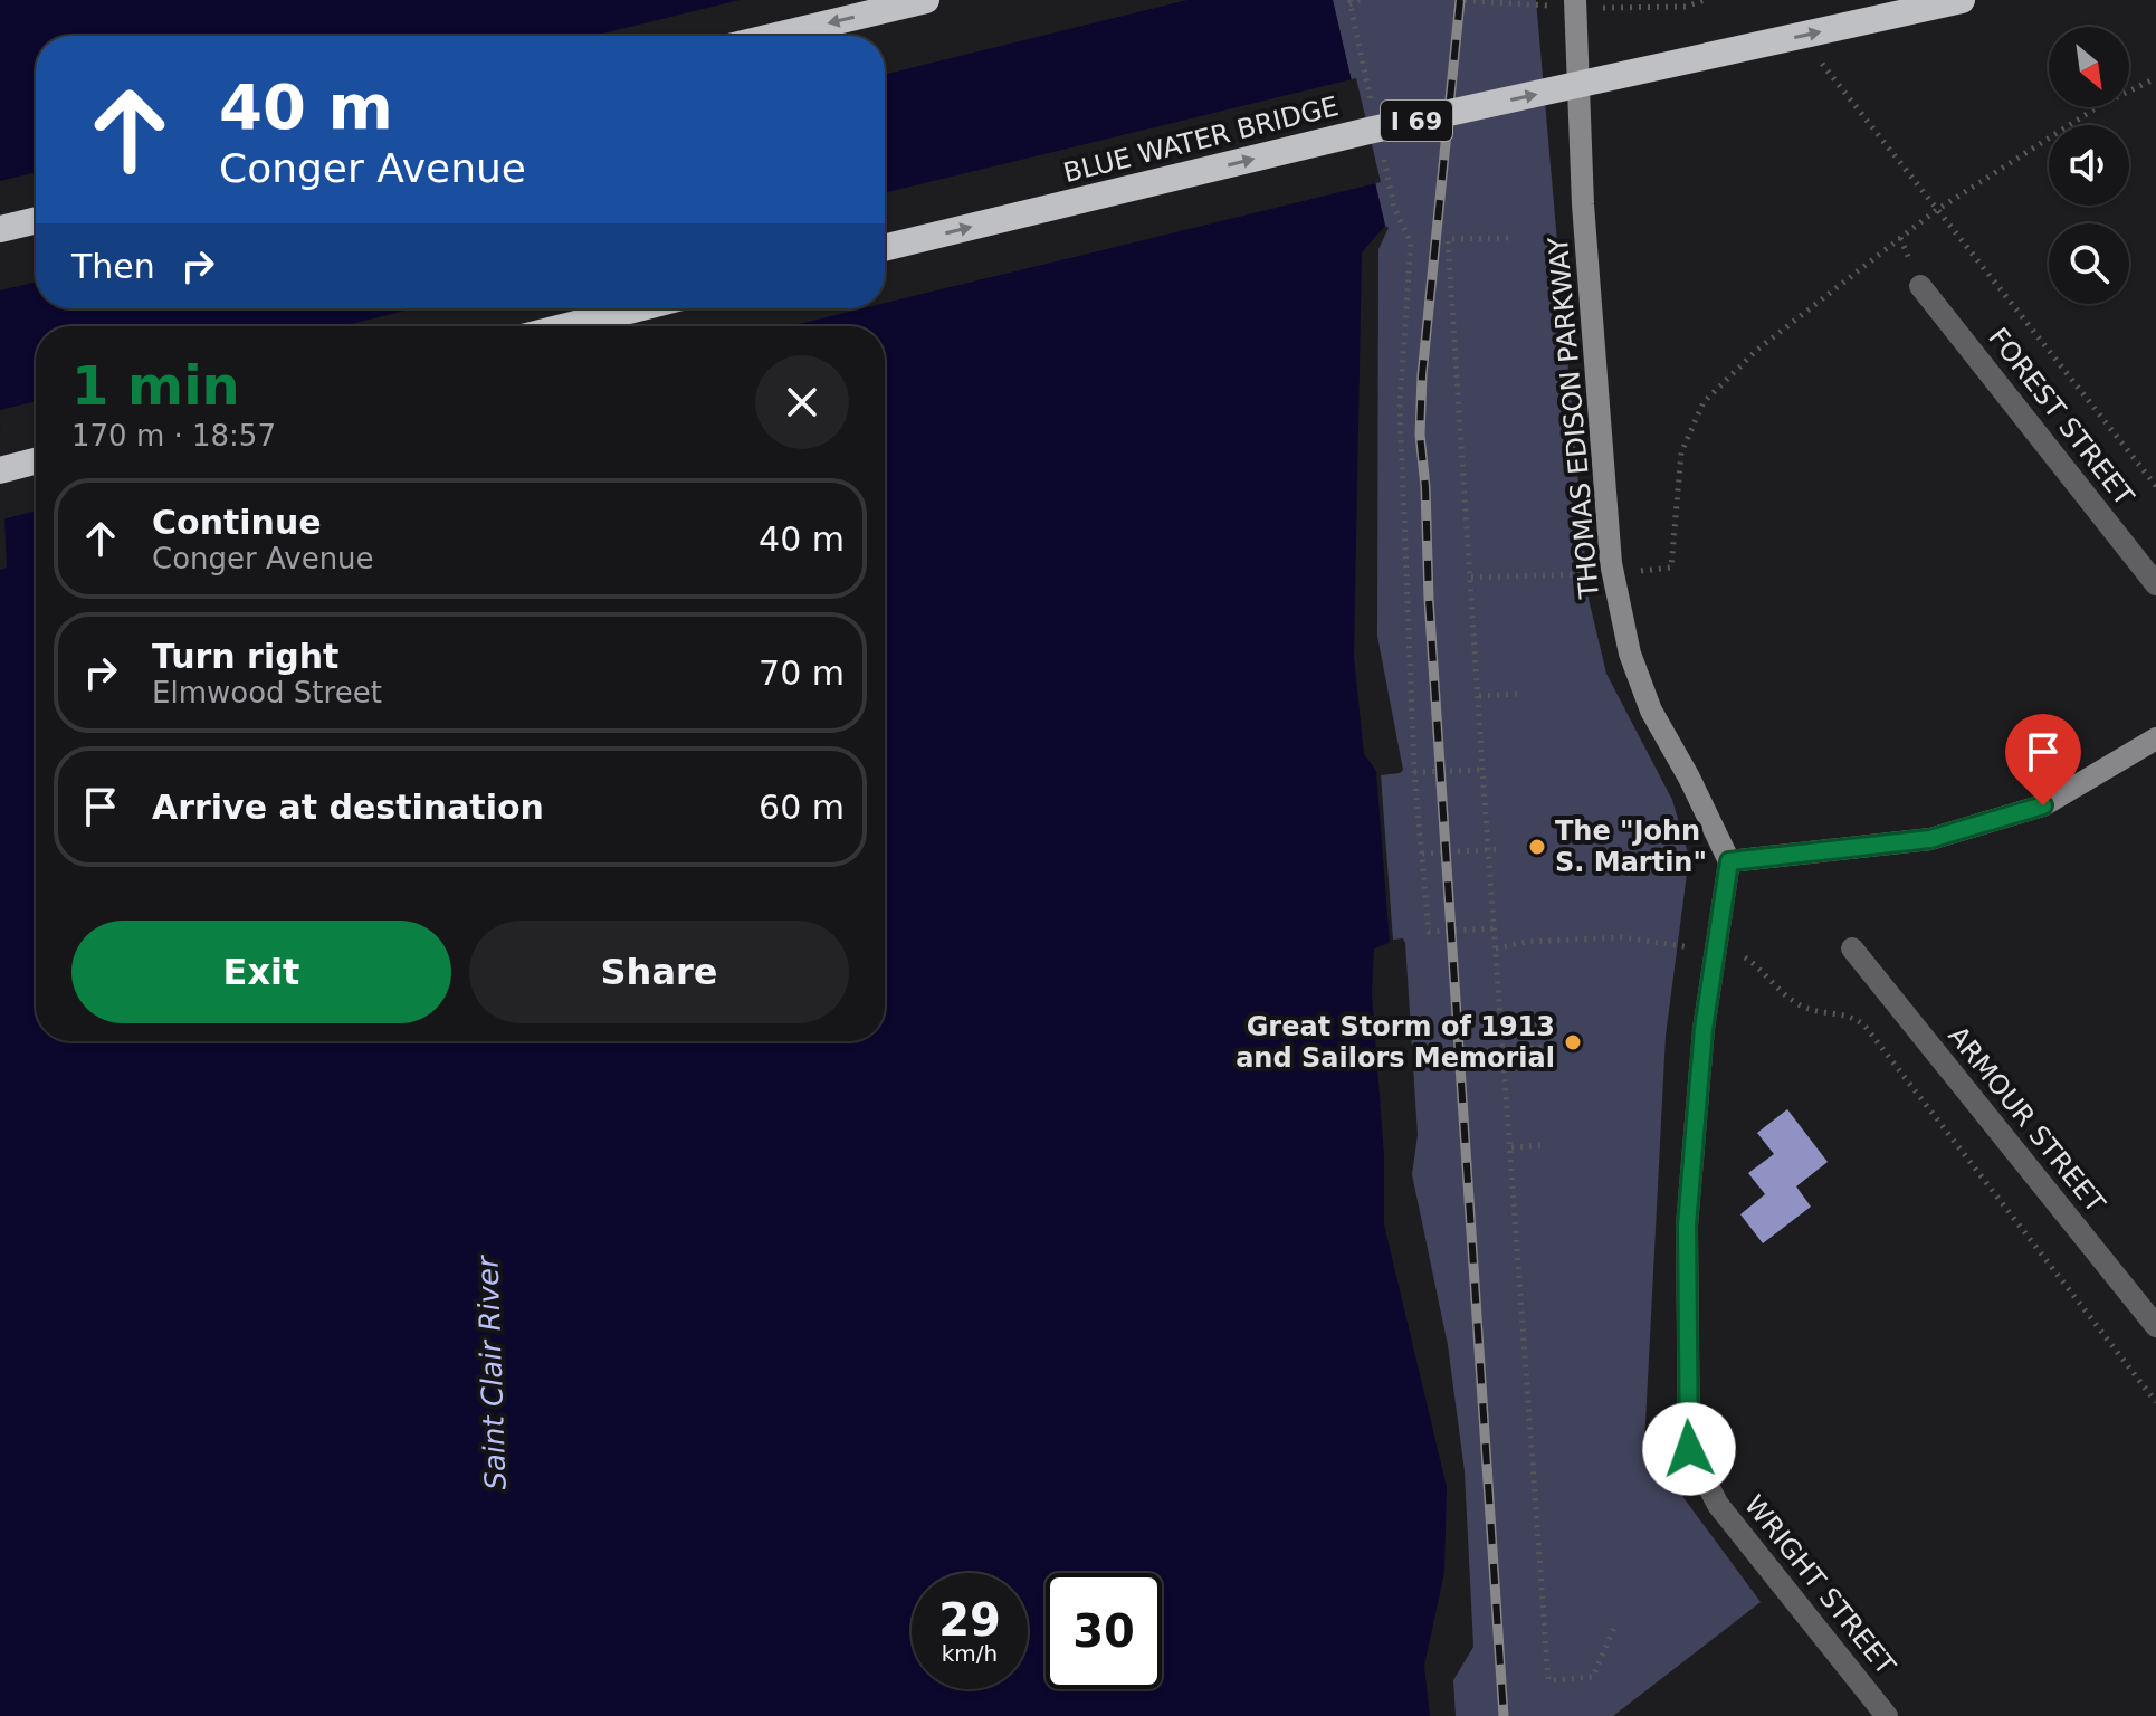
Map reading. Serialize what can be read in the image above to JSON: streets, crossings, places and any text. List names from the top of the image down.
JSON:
{
  "streets": {
    "highway": ["I 69", "BLUE WATER BRIDGE"],
    "street": [
      "FOREST STREET",
      "THOMAS EDISON PARKWAY",
      "ARMOUR STREET",
      "WRIGHT STREET"
    ]
  },
  "crossings": [
    ["THOMAS EDISON PARKWAY", "WRIGHT STREET"]
  ],
  "one_way": ["BLUE WATER BRIDGE"],
  "water": ["Saint Clair River"],
  "places": ["The \"John S. Martin\"", "Great Storm of 1913 and Sailors Memorial"],
  "north": "bottom right",
  "page": {
    "turn": ["40 m", "Conger Avenue"],
    "then": "Then",
    "heading": ["1 min", "170 m · 18:57"],
    "list": [
      {
        "name": "Continue",
        "note": "Conger Avenue",
        "value": "40 m"
      },
      {
        "name": "Turn right",
        "note": "Elmwood Street",
        "value": "70 m"
      },
      {
        "name": "Arrive at destination",
        "value": "60 m"
      }
    ],
    "buttons": ["Exit", "Share"],
    "speed": "29 km/h",
    "limit": "30"
  }
}
